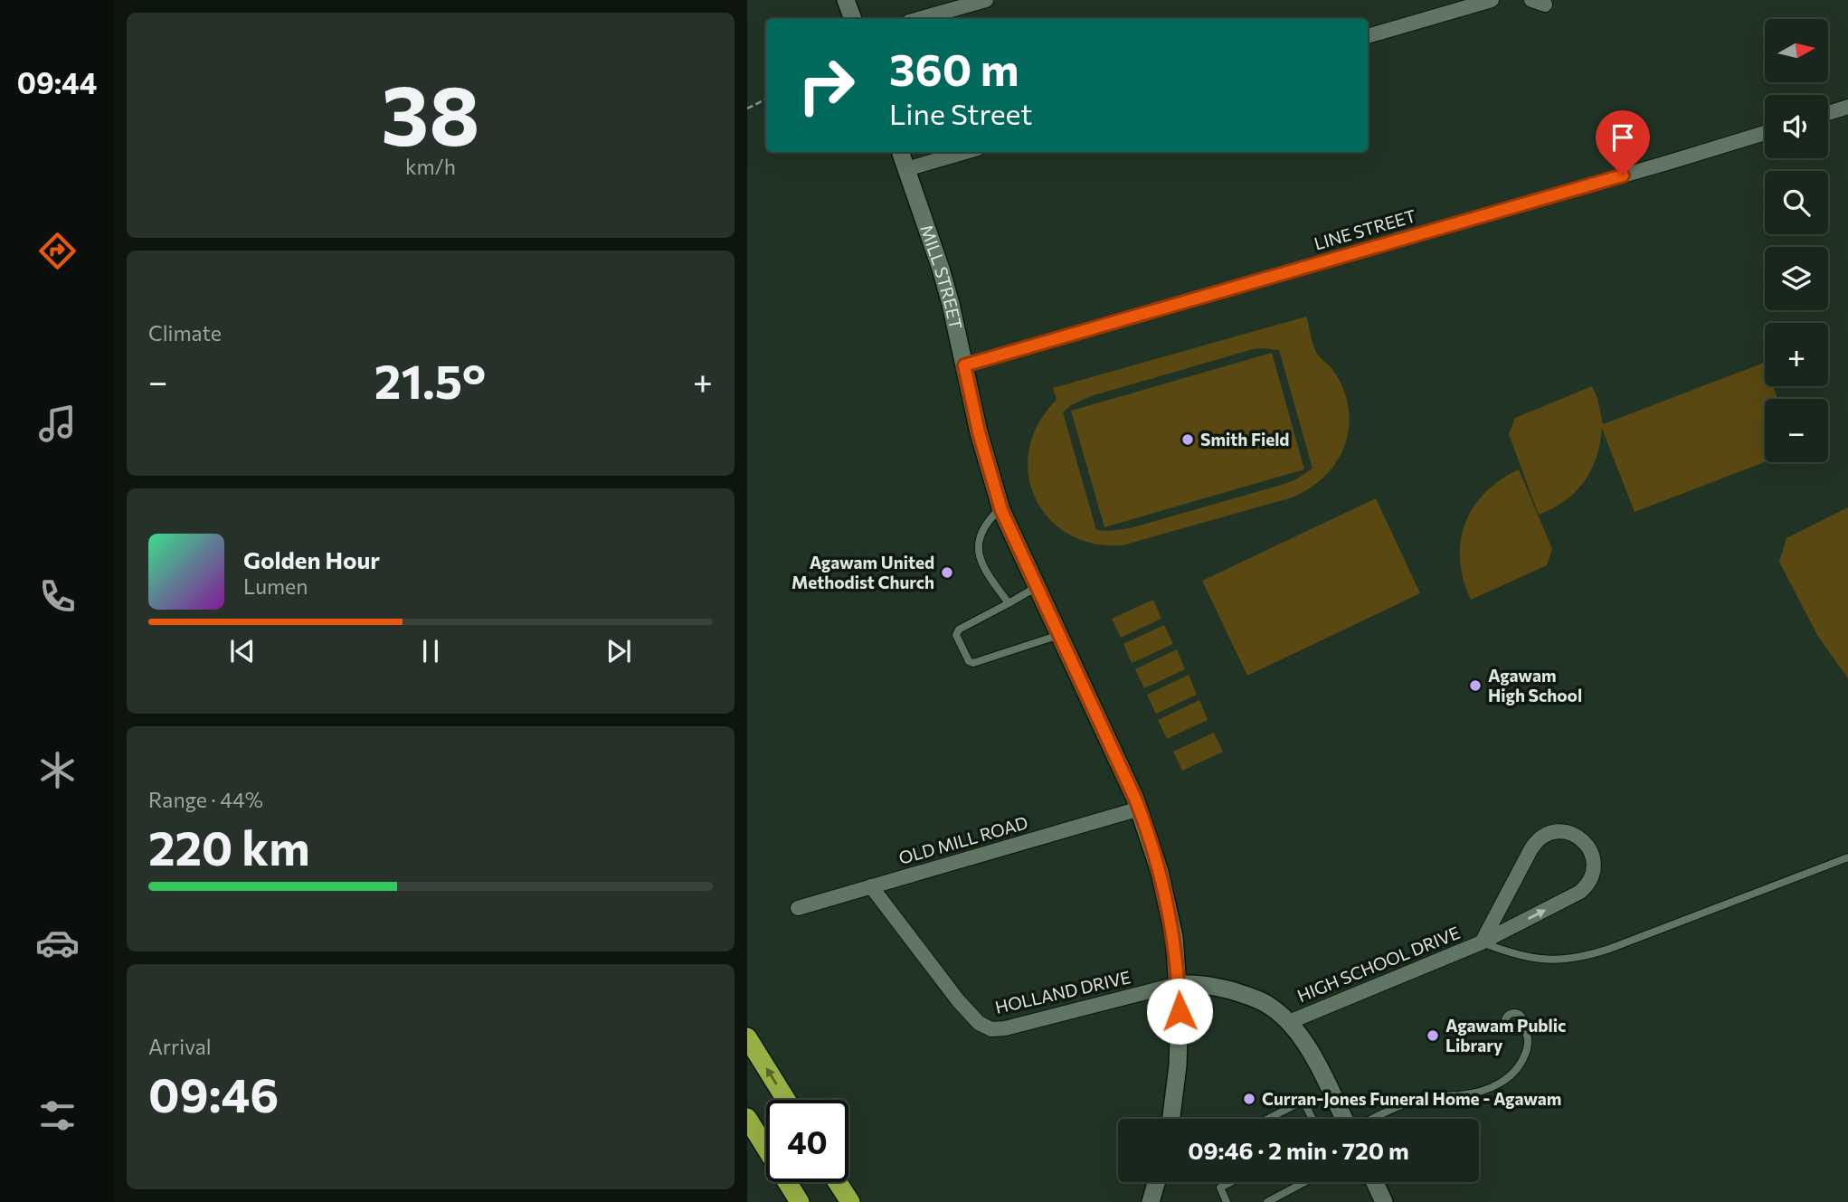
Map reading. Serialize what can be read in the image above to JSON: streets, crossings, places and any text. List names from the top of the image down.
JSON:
{
  "streets": {
    "street": [
      "LINE STREET",
      "MILL STREET",
      "OLD MILL ROAD",
      "HIGH SCHOOL DRIVE",
      "HOLLAND DRIVE"
    ]
  },
  "crossings": [
    ["LINE STREET", "MILL STREET"],
    ["MILL STREET", "OLD MILL ROAD"],
    ["MILL STREET", "HOLLAND DRIVE"],
    ["OLD MILL ROAD", "HOLLAND DRIVE"]
  ],
  "places": [
    "Smith Field",
    "Agawam United Methodist Church",
    "Agawam High School",
    "Agawam Public Library",
    "Curran-Jones Funeral Home - Agawam"
  ],
  "north": "right",
  "page": {
    "tabs": "09:44",
    "tile": [
      ["38", "km/h"],
      "Climate",
      ["Range · 44%", "220 km"],
      ["Arrival", "09:46"]
    ],
    "map_buttons": ["+", "−"],
    "turn": ["360 m", "Line Street"],
    "heat": ["−", "21.5°", "+"],
    "song": ["Golden Hour", "Lumen"],
    "limit": "40",
    "trip": "09:46 · 2 min · 720 m"
  }
}
